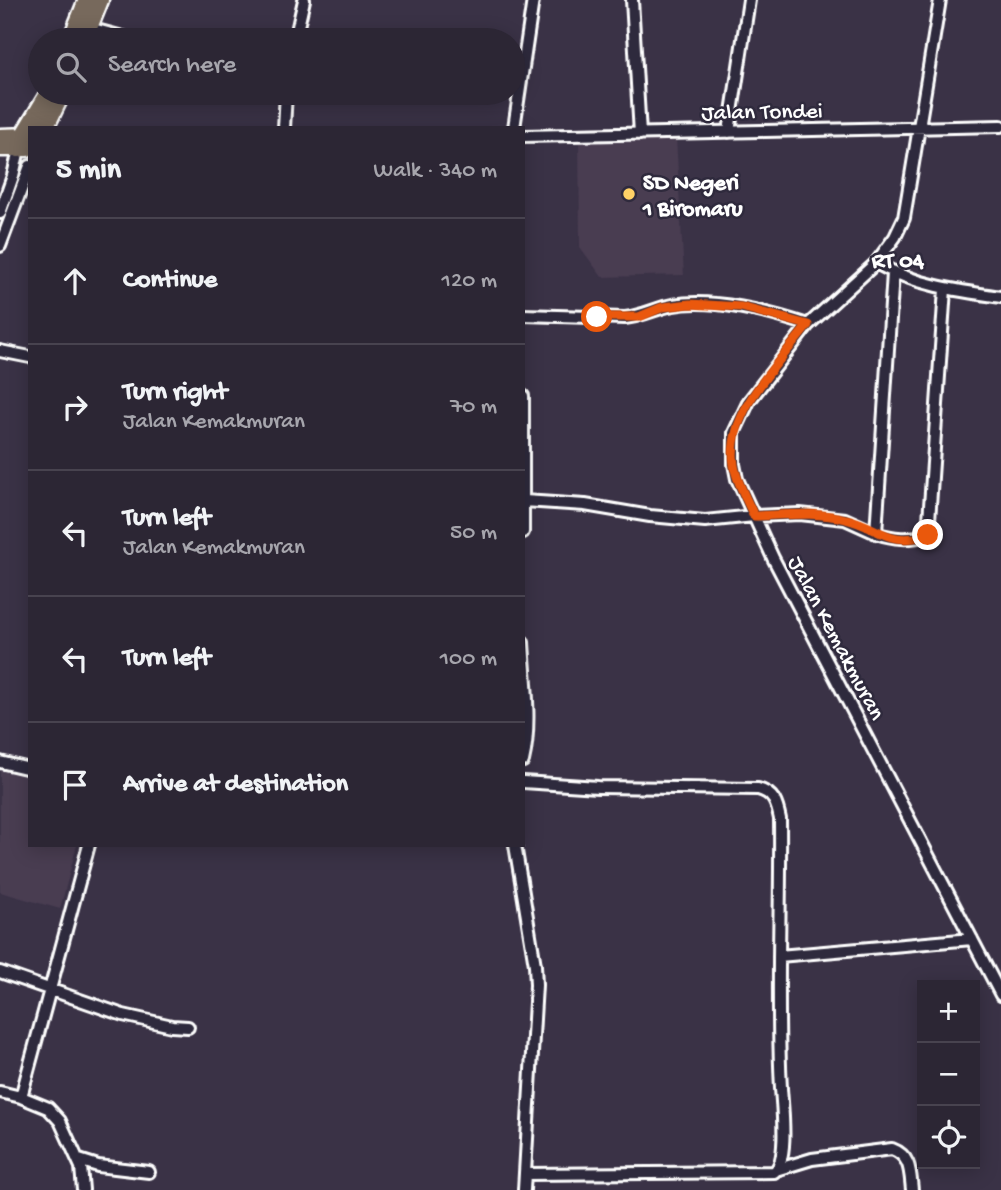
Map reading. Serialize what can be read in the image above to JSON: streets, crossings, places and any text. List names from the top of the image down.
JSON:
{
  "streets": {
    "street": ["Jalan Tondei", "Jalan Kemakmuran"]
  },
  "crossings": [
    ["Jalan Tondei", "Jalan Kemakmuran"]
  ],
  "districts": ["RT 04"],
  "places": ["SD Negeri 1 Biromaru"],
  "page": {
    "search": "Search here",
    "heading": ["5 min", "Walk · 340 m"],
    "list": [
      ["Continue", "120 m"],
      ["Turn right", "Jalan Kemakmuran", "70 m"],
      ["Turn left", "Jalan Kemakmuran", "50 m"],
      ["Turn left", "100 m"],
      "Arrive at destination"
    ],
    "map_buttons": ["+", "−"]
  }
}
